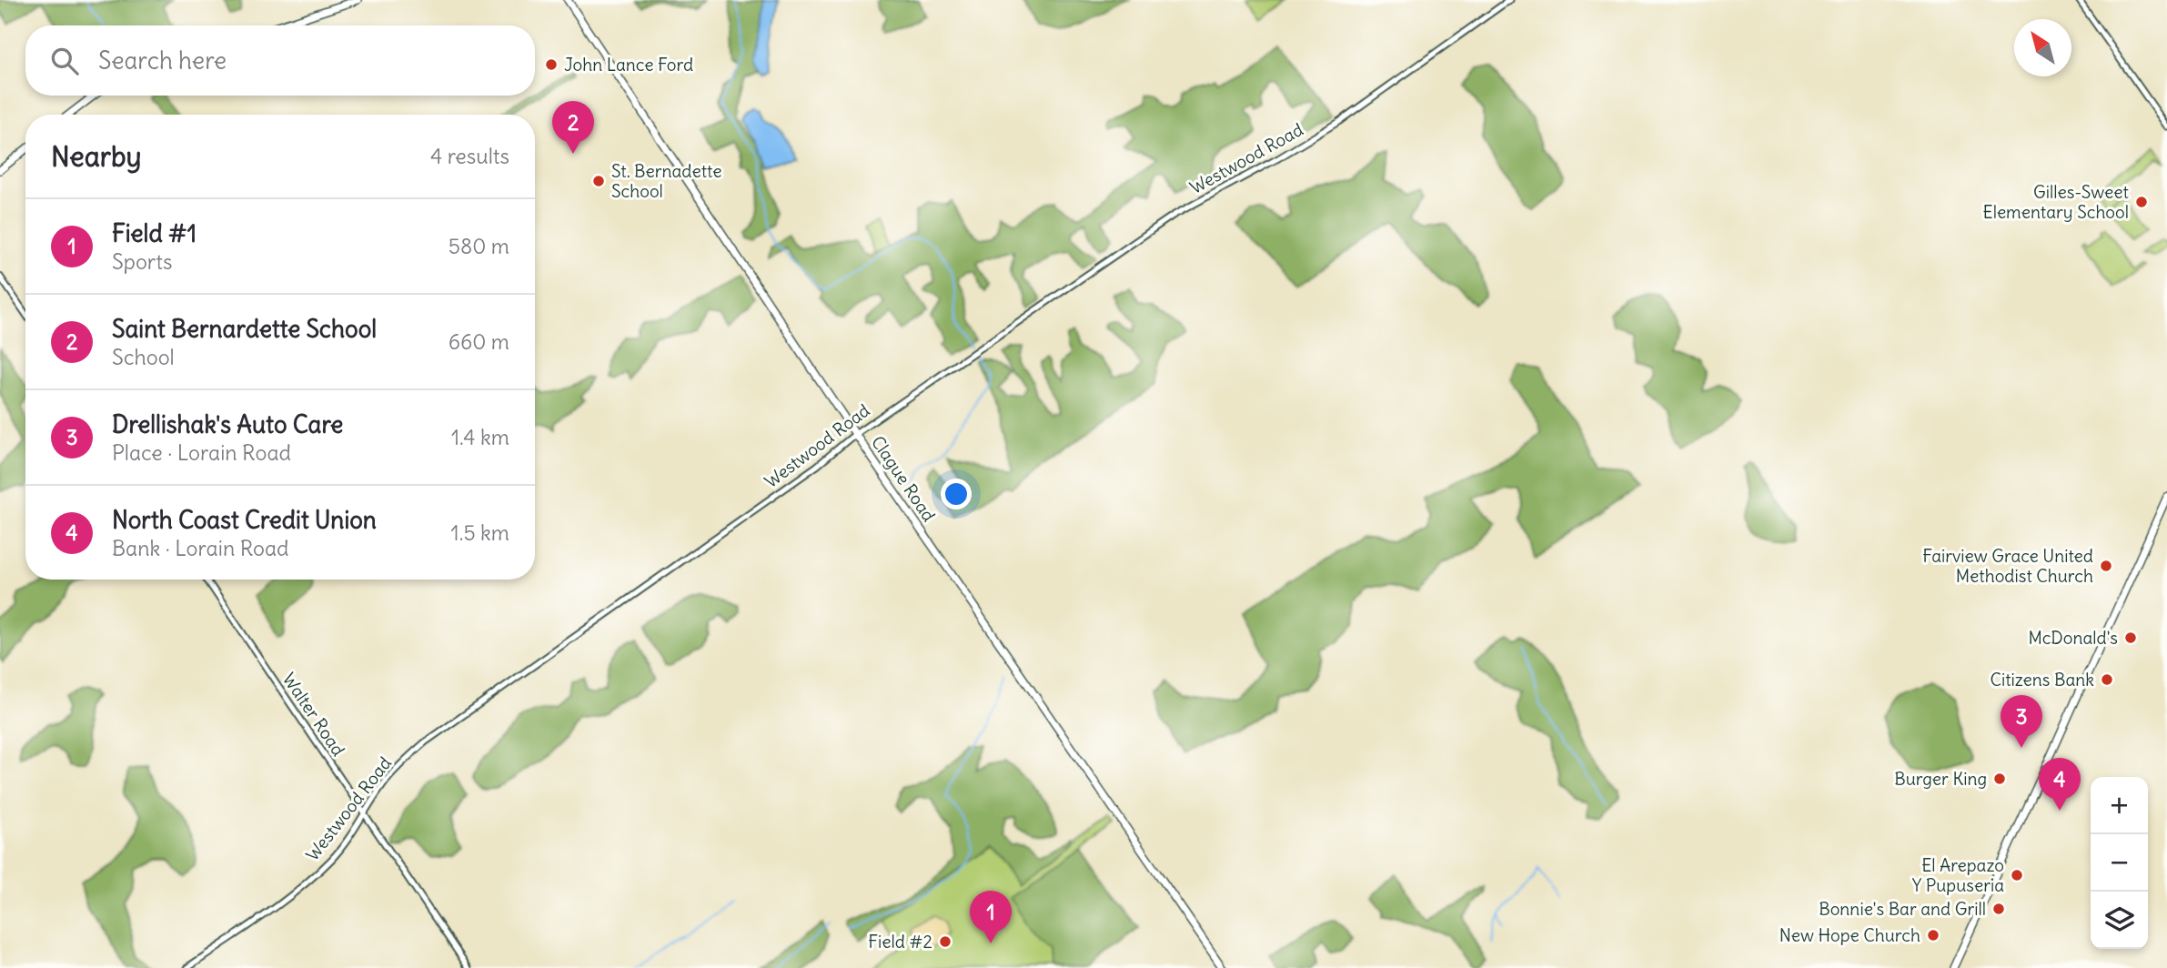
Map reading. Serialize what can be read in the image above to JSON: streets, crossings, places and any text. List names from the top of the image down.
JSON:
{
  "streets": {
    "main road": ["Clague Road"],
    "street": ["Westwood Road", "Walter Road"]
  },
  "crossings": [
    ["Westwood Road", "Clague Road"],
    ["Westwood Road", "Walter Road"]
  ],
  "places": [
    "John Lance Ford",
    "St. Bernadette School",
    "Gilles-Sweet Elementary School",
    "Fairview Grace United Methodist Church",
    "McDonald's",
    "Citizens Bank",
    "Burger King",
    "El Arepazo Y Pupuseria",
    "Bonnie's Bar and Grill",
    "New Hope Church",
    "Field #2"
  ],
  "north": "top left",
  "page": {
    "search": "Search here",
    "pins": [
      "2",
      "3",
      "4",
      "1"
    ],
    "heading": ["Nearby", "4 results"],
    "list": [
      {
        "mark": "1",
        "name": "Field #1",
        "note": "Sports",
        "value": "580 m"
      },
      {
        "mark": "2",
        "name": "Saint Bernardette School",
        "note": "School",
        "value": "660 m"
      },
      {
        "mark": "3",
        "name": "Drellishak's Auto Care",
        "note": "Place · Lorain Road",
        "value": "1.4 km"
      },
      {
        "mark": "4",
        "name": "North Coast Credit Union",
        "note": "Bank · Lorain Road",
        "value": "1.5 km"
      }
    ],
    "map_buttons": ["+", "−"]
  }
}
